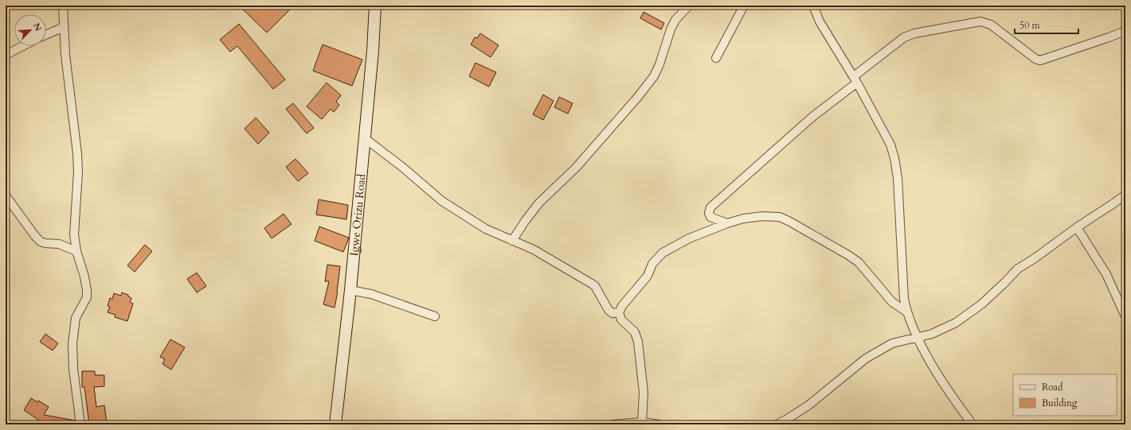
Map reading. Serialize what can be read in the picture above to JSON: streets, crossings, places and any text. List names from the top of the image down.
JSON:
{
  "streets": {
    "main road": ["Igwe Orizu Road"]
  },
  "legend": ["Road", "Building"],
  "scale_bar": "50 m",
  "north": "top right"
}
